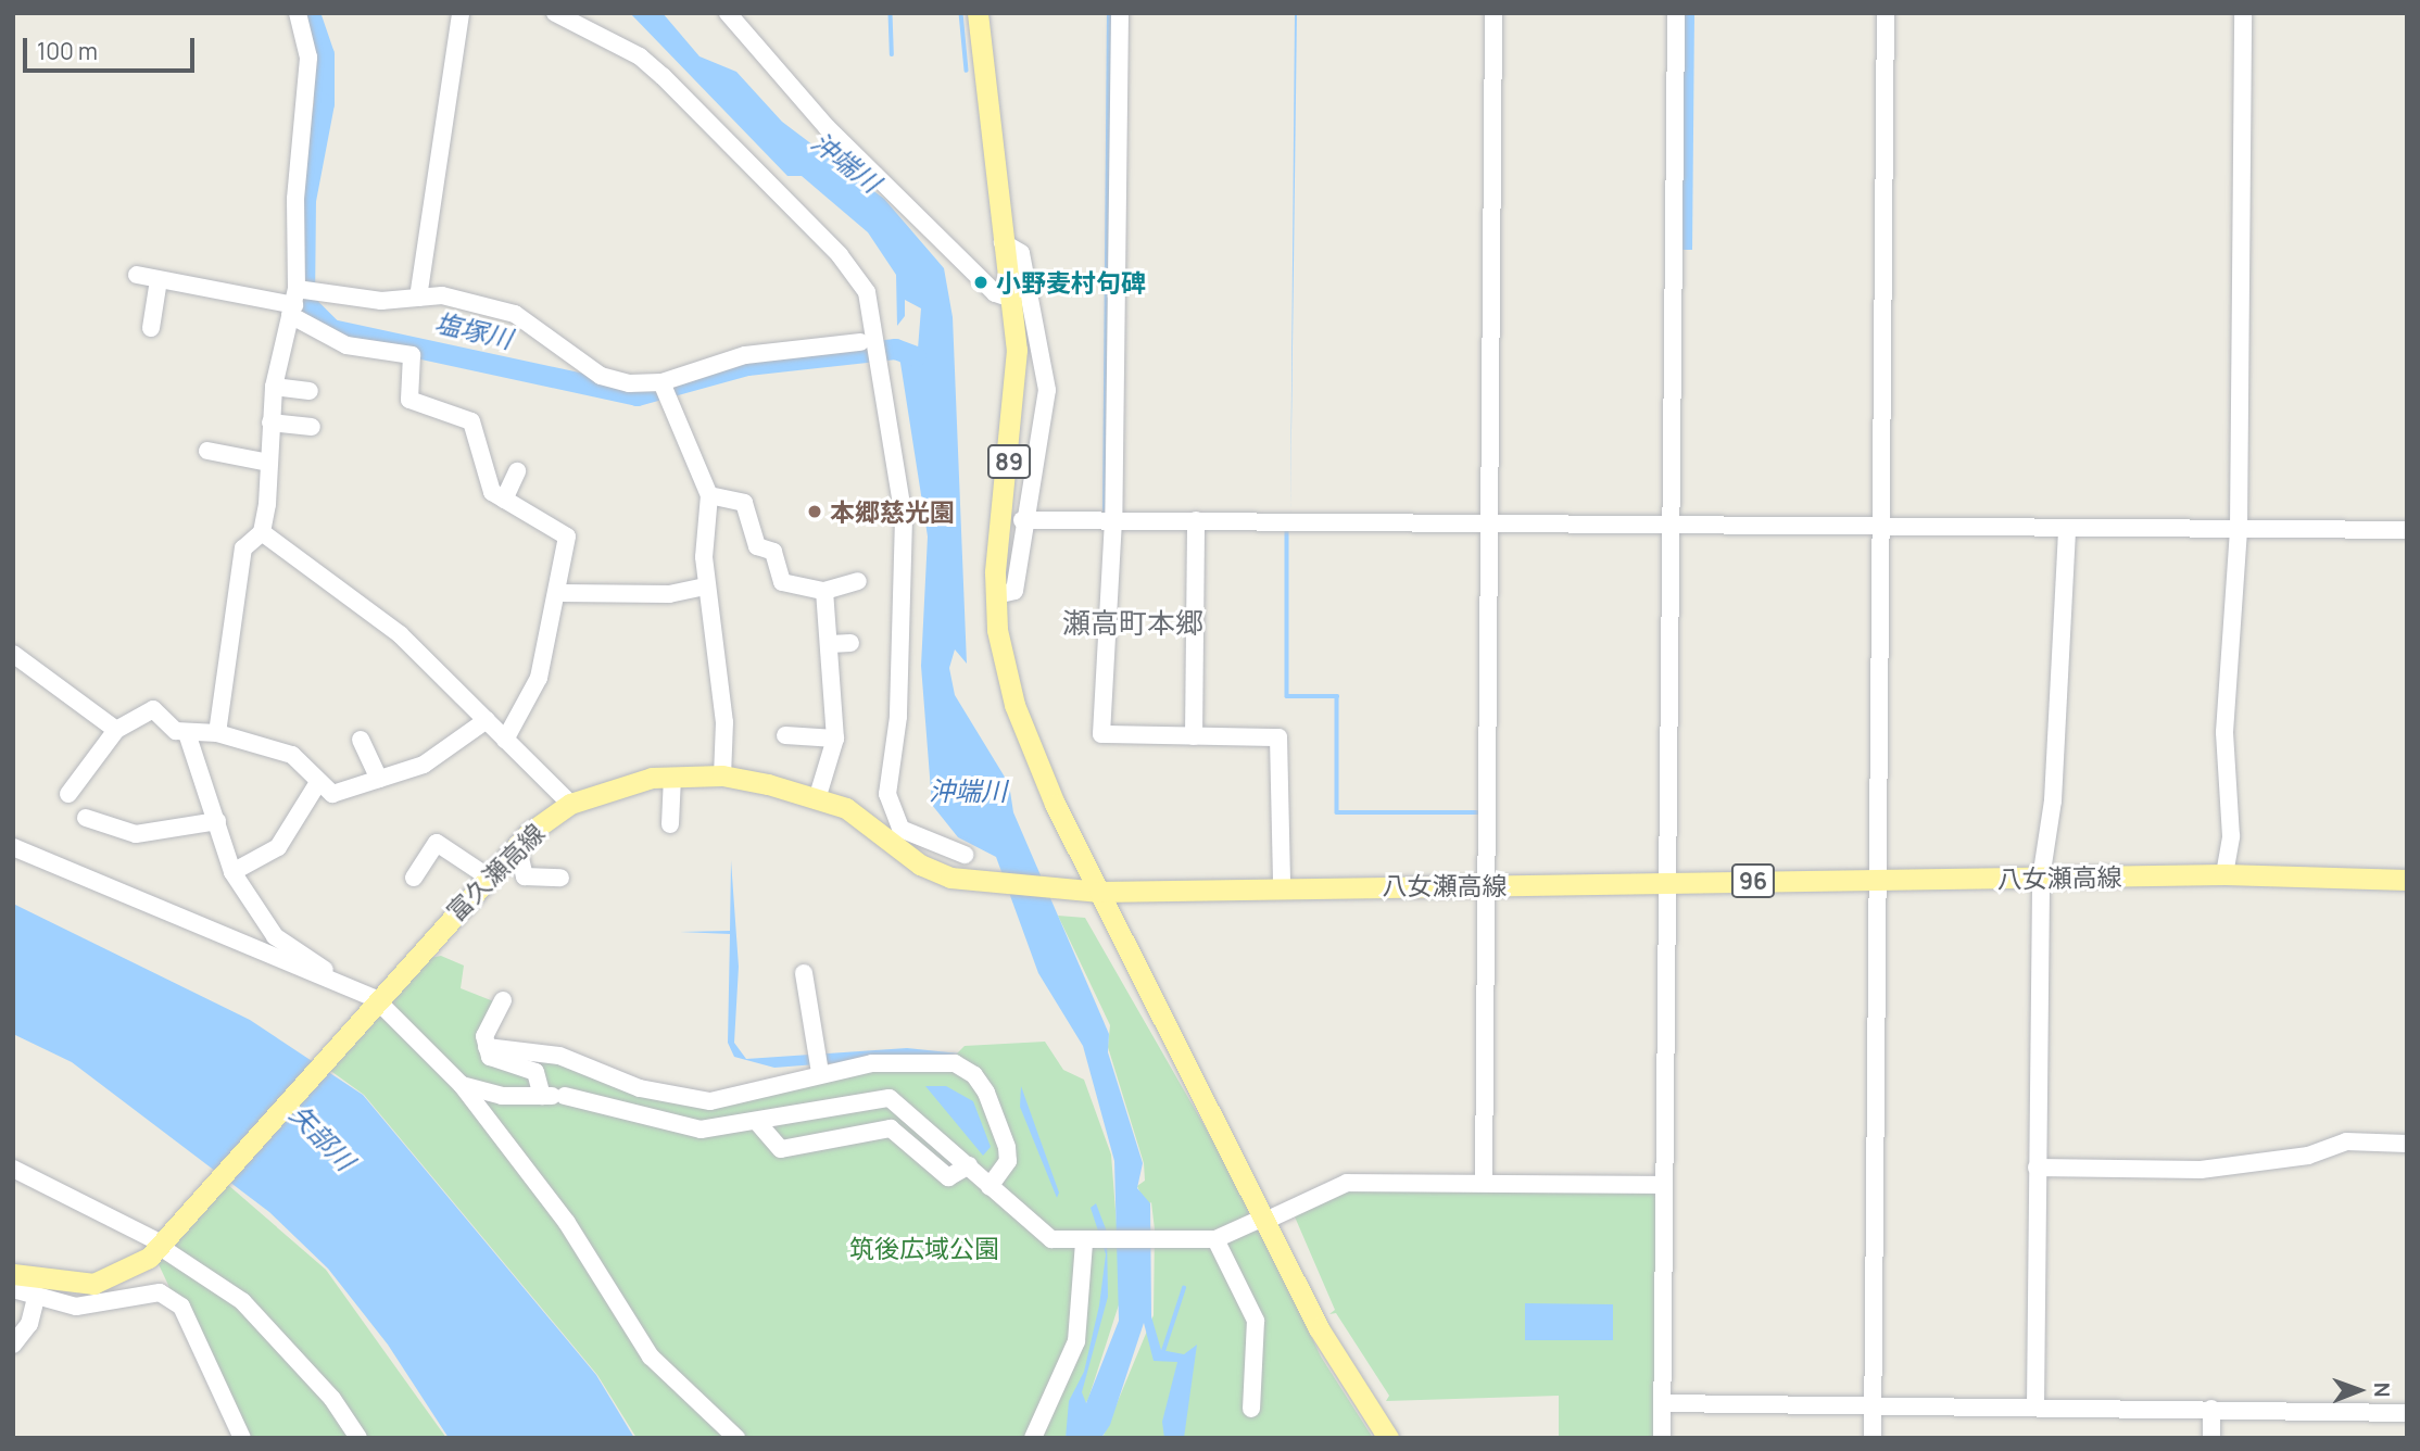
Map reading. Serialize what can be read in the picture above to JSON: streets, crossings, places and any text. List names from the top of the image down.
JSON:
{
  "streets": {
    "main road": [
      "89",
      "富久瀬高線",
      "八女瀬高線",
      "96"
    ]
  },
  "crossings": [
    ["89", "富久瀬高線"],
    ["89", "八女瀬高線"],
    ["富久瀬高線", "八女瀬高線"]
  ],
  "districts": ["瀬高町本郷"],
  "water": ["沖端川", "塩塚川", "矢部川"],
  "parks": ["筑後広域公園"],
  "places": ["小野麦村句碑", "本郷慈光園"],
  "scale_bar": "100 m",
  "north": "right"
}
